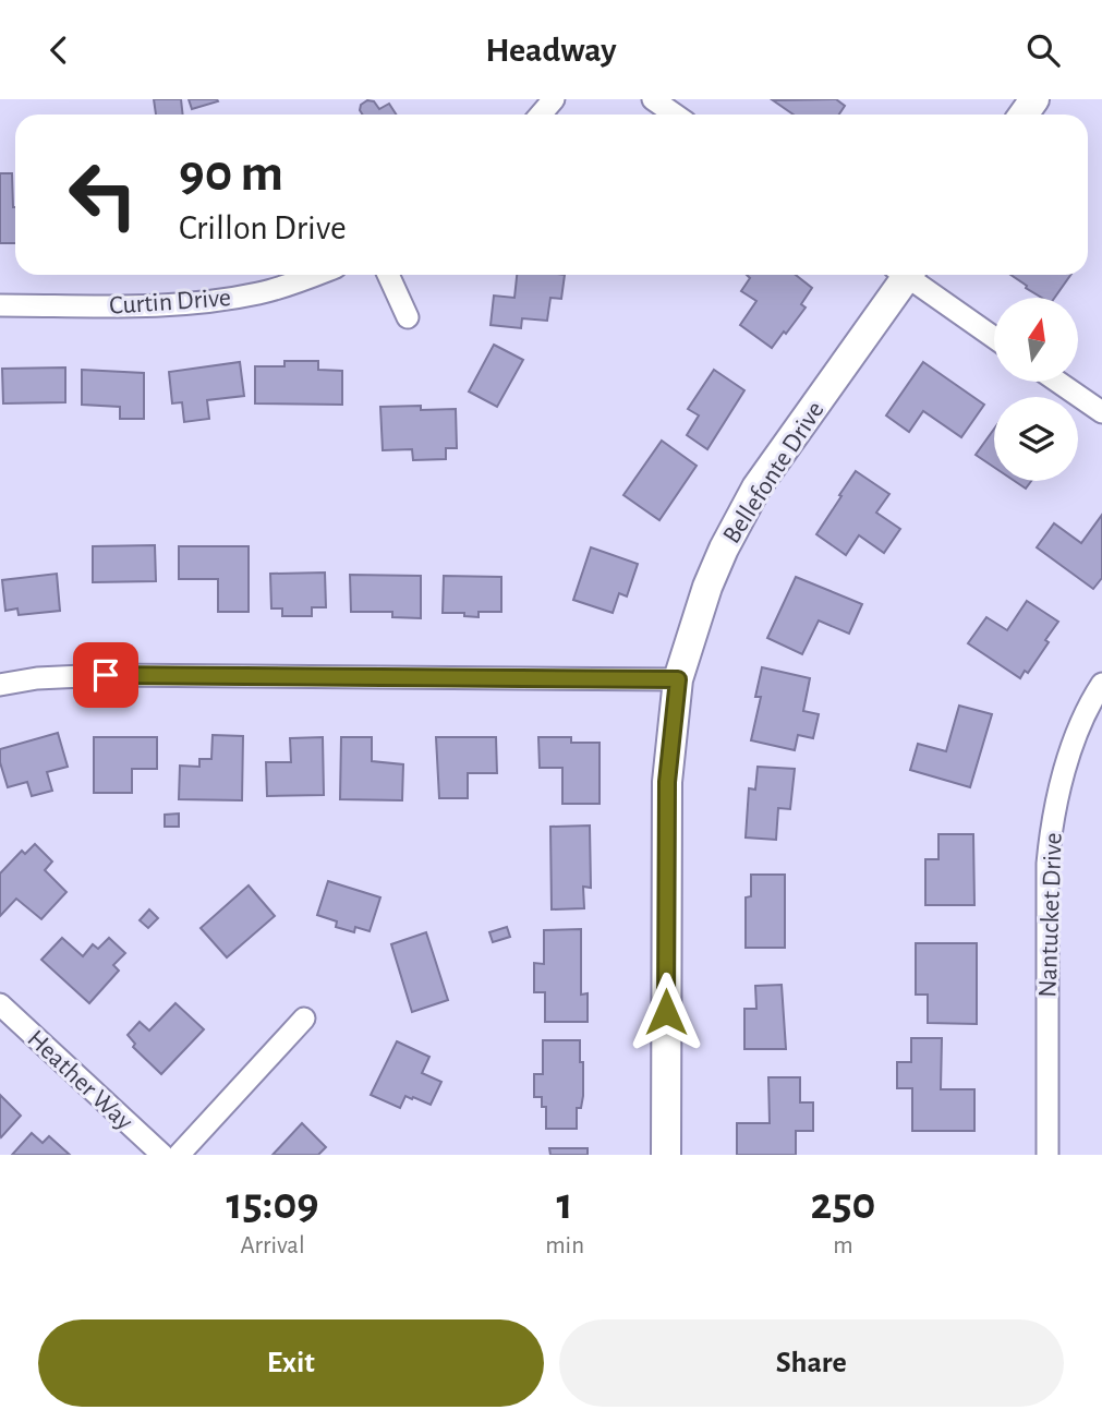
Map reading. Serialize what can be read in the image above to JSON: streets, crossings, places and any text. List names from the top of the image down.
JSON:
{
  "streets": {
    "street": [
      "Curtin Drive",
      "Bellefonte Drive",
      "Nantucket Drive",
      "Heather Way"
    ]
  },
  "north": "top",
  "page": {
    "header": "Headway",
    "turn": ["90 m", "Crillon Drive"],
    "eta": [
      "15:09",
      "Arrival",
      "1",
      "min",
      "250",
      "m"
    ],
    "buttons": ["Exit", "Share"]
  }
}
